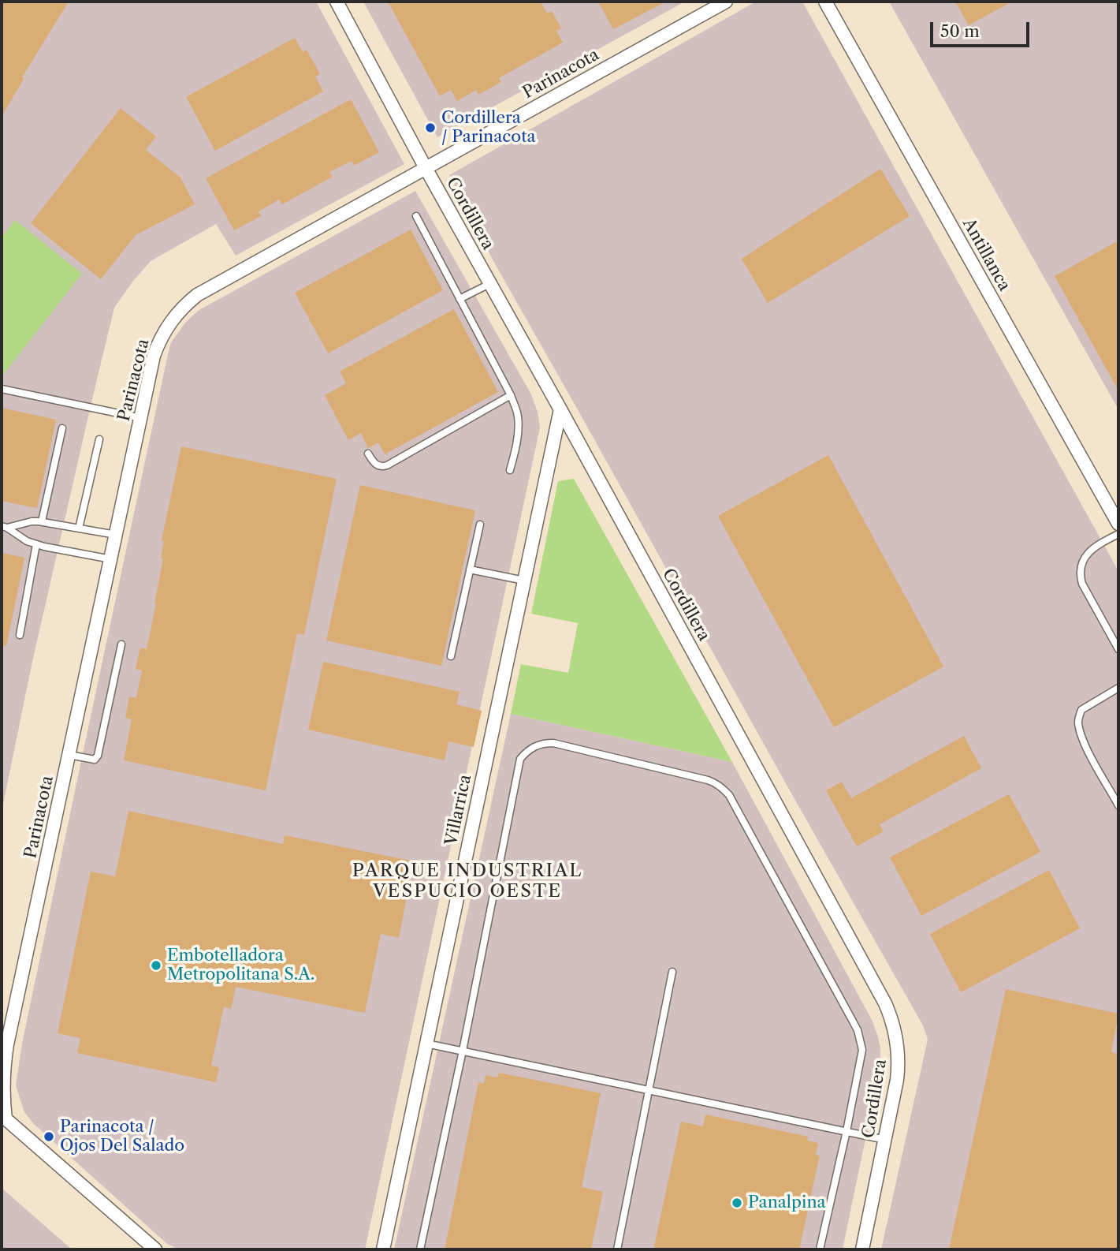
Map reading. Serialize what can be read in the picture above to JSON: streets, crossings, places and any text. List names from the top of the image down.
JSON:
{
  "streets": {
    "street": [
      "Parinacota",
      "Cordillera",
      "Antillanca",
      "Villarrica"
    ]
  },
  "crossings": [
    ["Parinacota", "Cordillera"],
    ["Cordillera", "Villarrica"]
  ],
  "districts": ["PARQUE INDUSTRIAL VESPUCIO OESTE"],
  "places": [
    "Cordillera / Parinacota",
    "Embotelladora Metropolitana S.A.",
    "Parinacota / Ojos Del Salado",
    "Panalpina"
  ],
  "scale_bar": "50 m"
}
